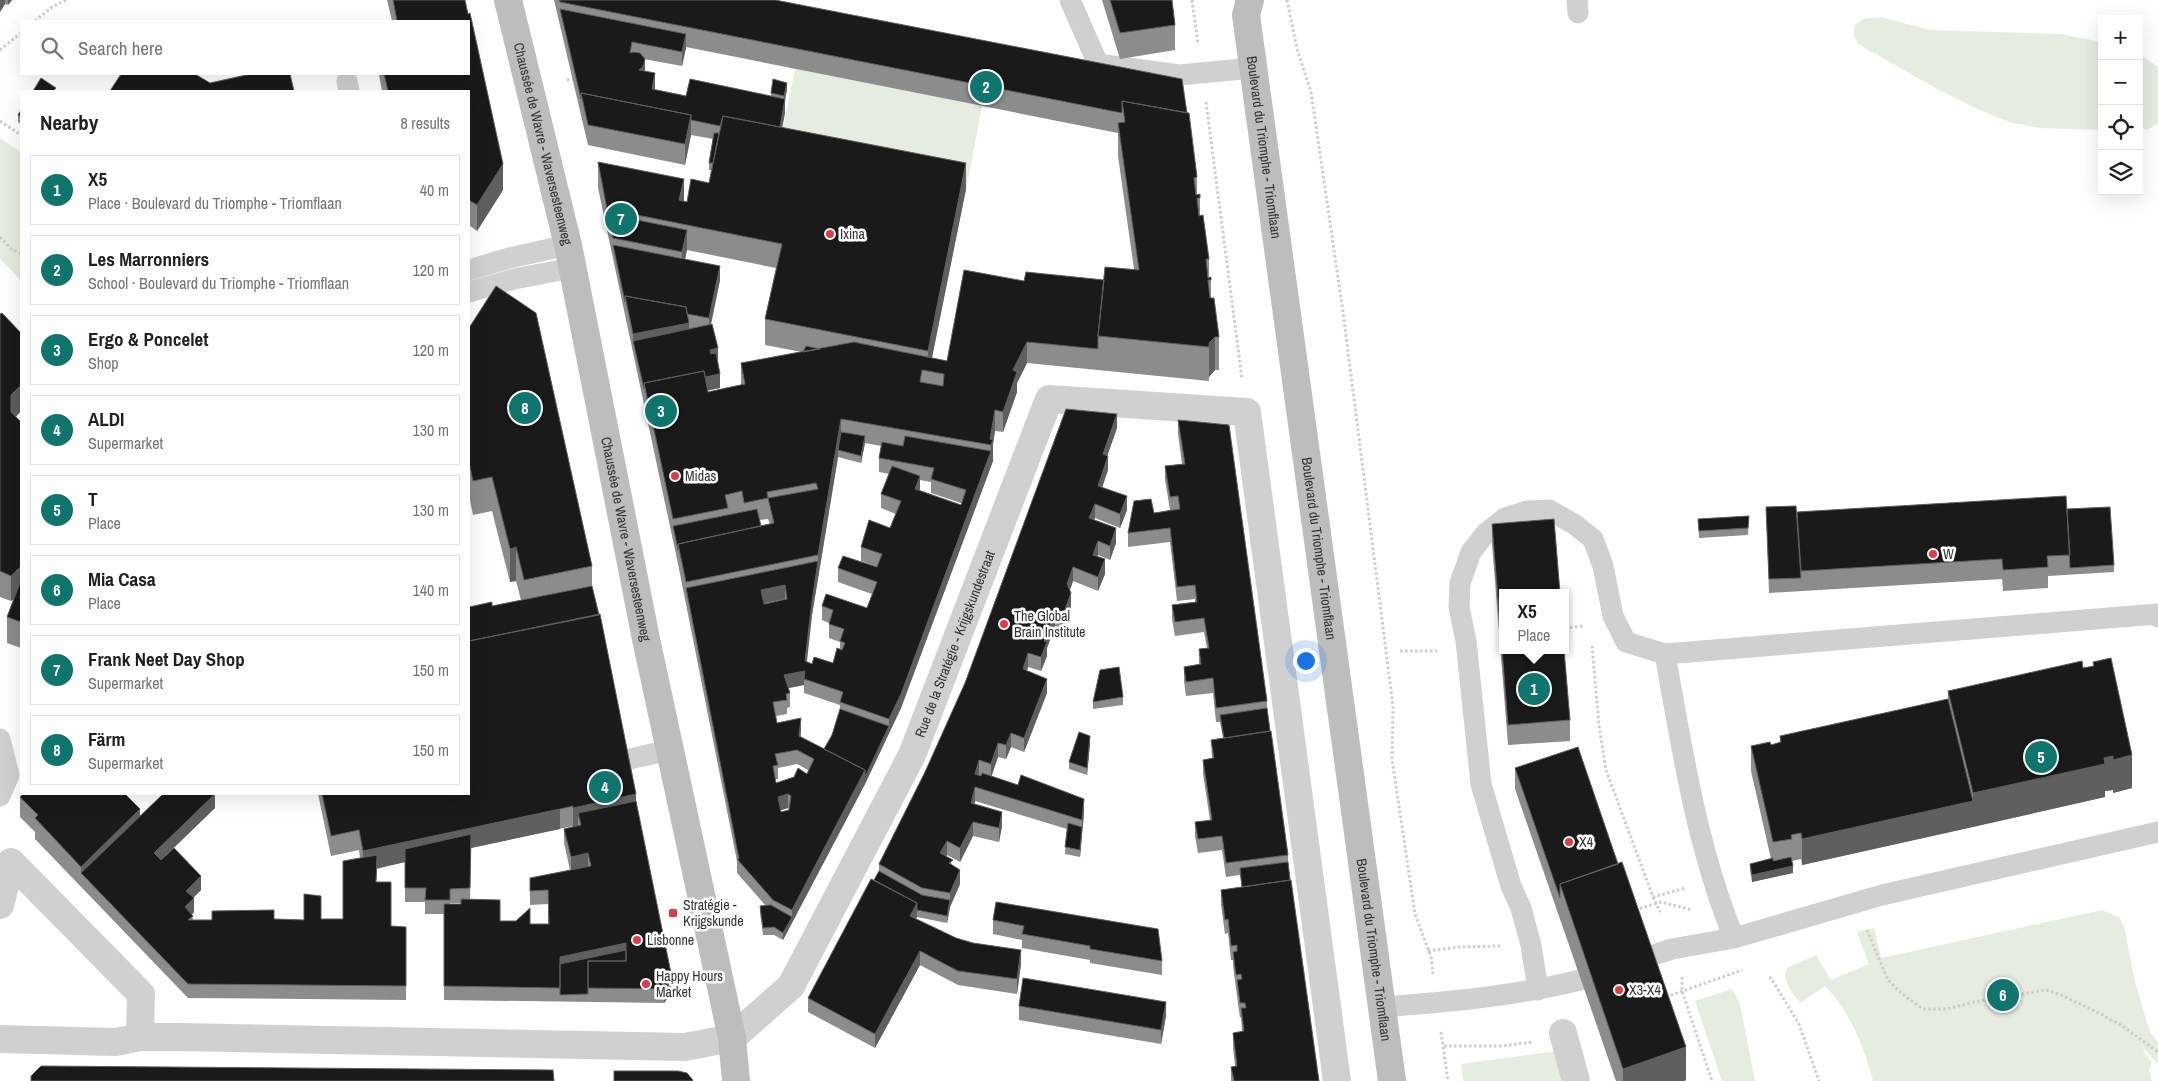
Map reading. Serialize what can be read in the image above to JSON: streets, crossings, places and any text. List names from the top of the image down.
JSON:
{
  "streets": {
    "main road": ["Chaussée de Wavre - Waversesteenweg", "Boulevard du Triomphe - Triomflaan"],
    "street": ["Rue de la Stratégie - Krijgskundestraat"]
  },
  "crossings": [
    ["Chaussée de Wavre - Waversesteenweg", "Rue de la Stratégie - Krijgskundestraat"]
  ],
  "places": {
    "other": [
      "Ixina",
      "Midas",
      "W",
      "The Global Brain Institute",
      "X4",
      "Lisbonne",
      "Happy Hours Market",
      "X3-X4"
    ],
    "transit": ["Stratégie - Krijgskunde"]
  },
  "page": {
    "map_buttons": ["+", "−"],
    "search": "Search here",
    "pins": [
      "2",
      "7",
      "8",
      "3",
      "1",
      "5",
      "4",
      "6"
    ],
    "heading": ["Nearby", "8 results"],
    "list": [
      {
        "mark": "1",
        "name": "X5",
        "note": "Place · Boulevard du Triomphe - Triomflaan",
        "value": "40 m"
      },
      {
        "mark": "2",
        "name": "Les Marronniers",
        "note": "School · Boulevard du Triomphe - Triomflaan",
        "value": "120 m"
      },
      {
        "mark": "3",
        "name": "Ergo & Poncelet",
        "note": "Shop",
        "value": "120 m"
      },
      {
        "mark": "4",
        "name": "ALDI",
        "note": "Supermarket",
        "value": "130 m"
      },
      {
        "mark": "5",
        "name": "T",
        "note": "Place",
        "value": "130 m"
      },
      {
        "mark": "6",
        "name": "Mia Casa",
        "note": "Place",
        "value": "140 m"
      },
      {
        "mark": "7",
        "name": "Frank Neet Day Shop",
        "note": "Supermarket",
        "value": "150 m"
      },
      {
        "mark": "8",
        "name": "Färm",
        "note": "Supermarket",
        "value": "150 m"
      }
    ],
    "popup": ["X5", "Place"]
  }
}
